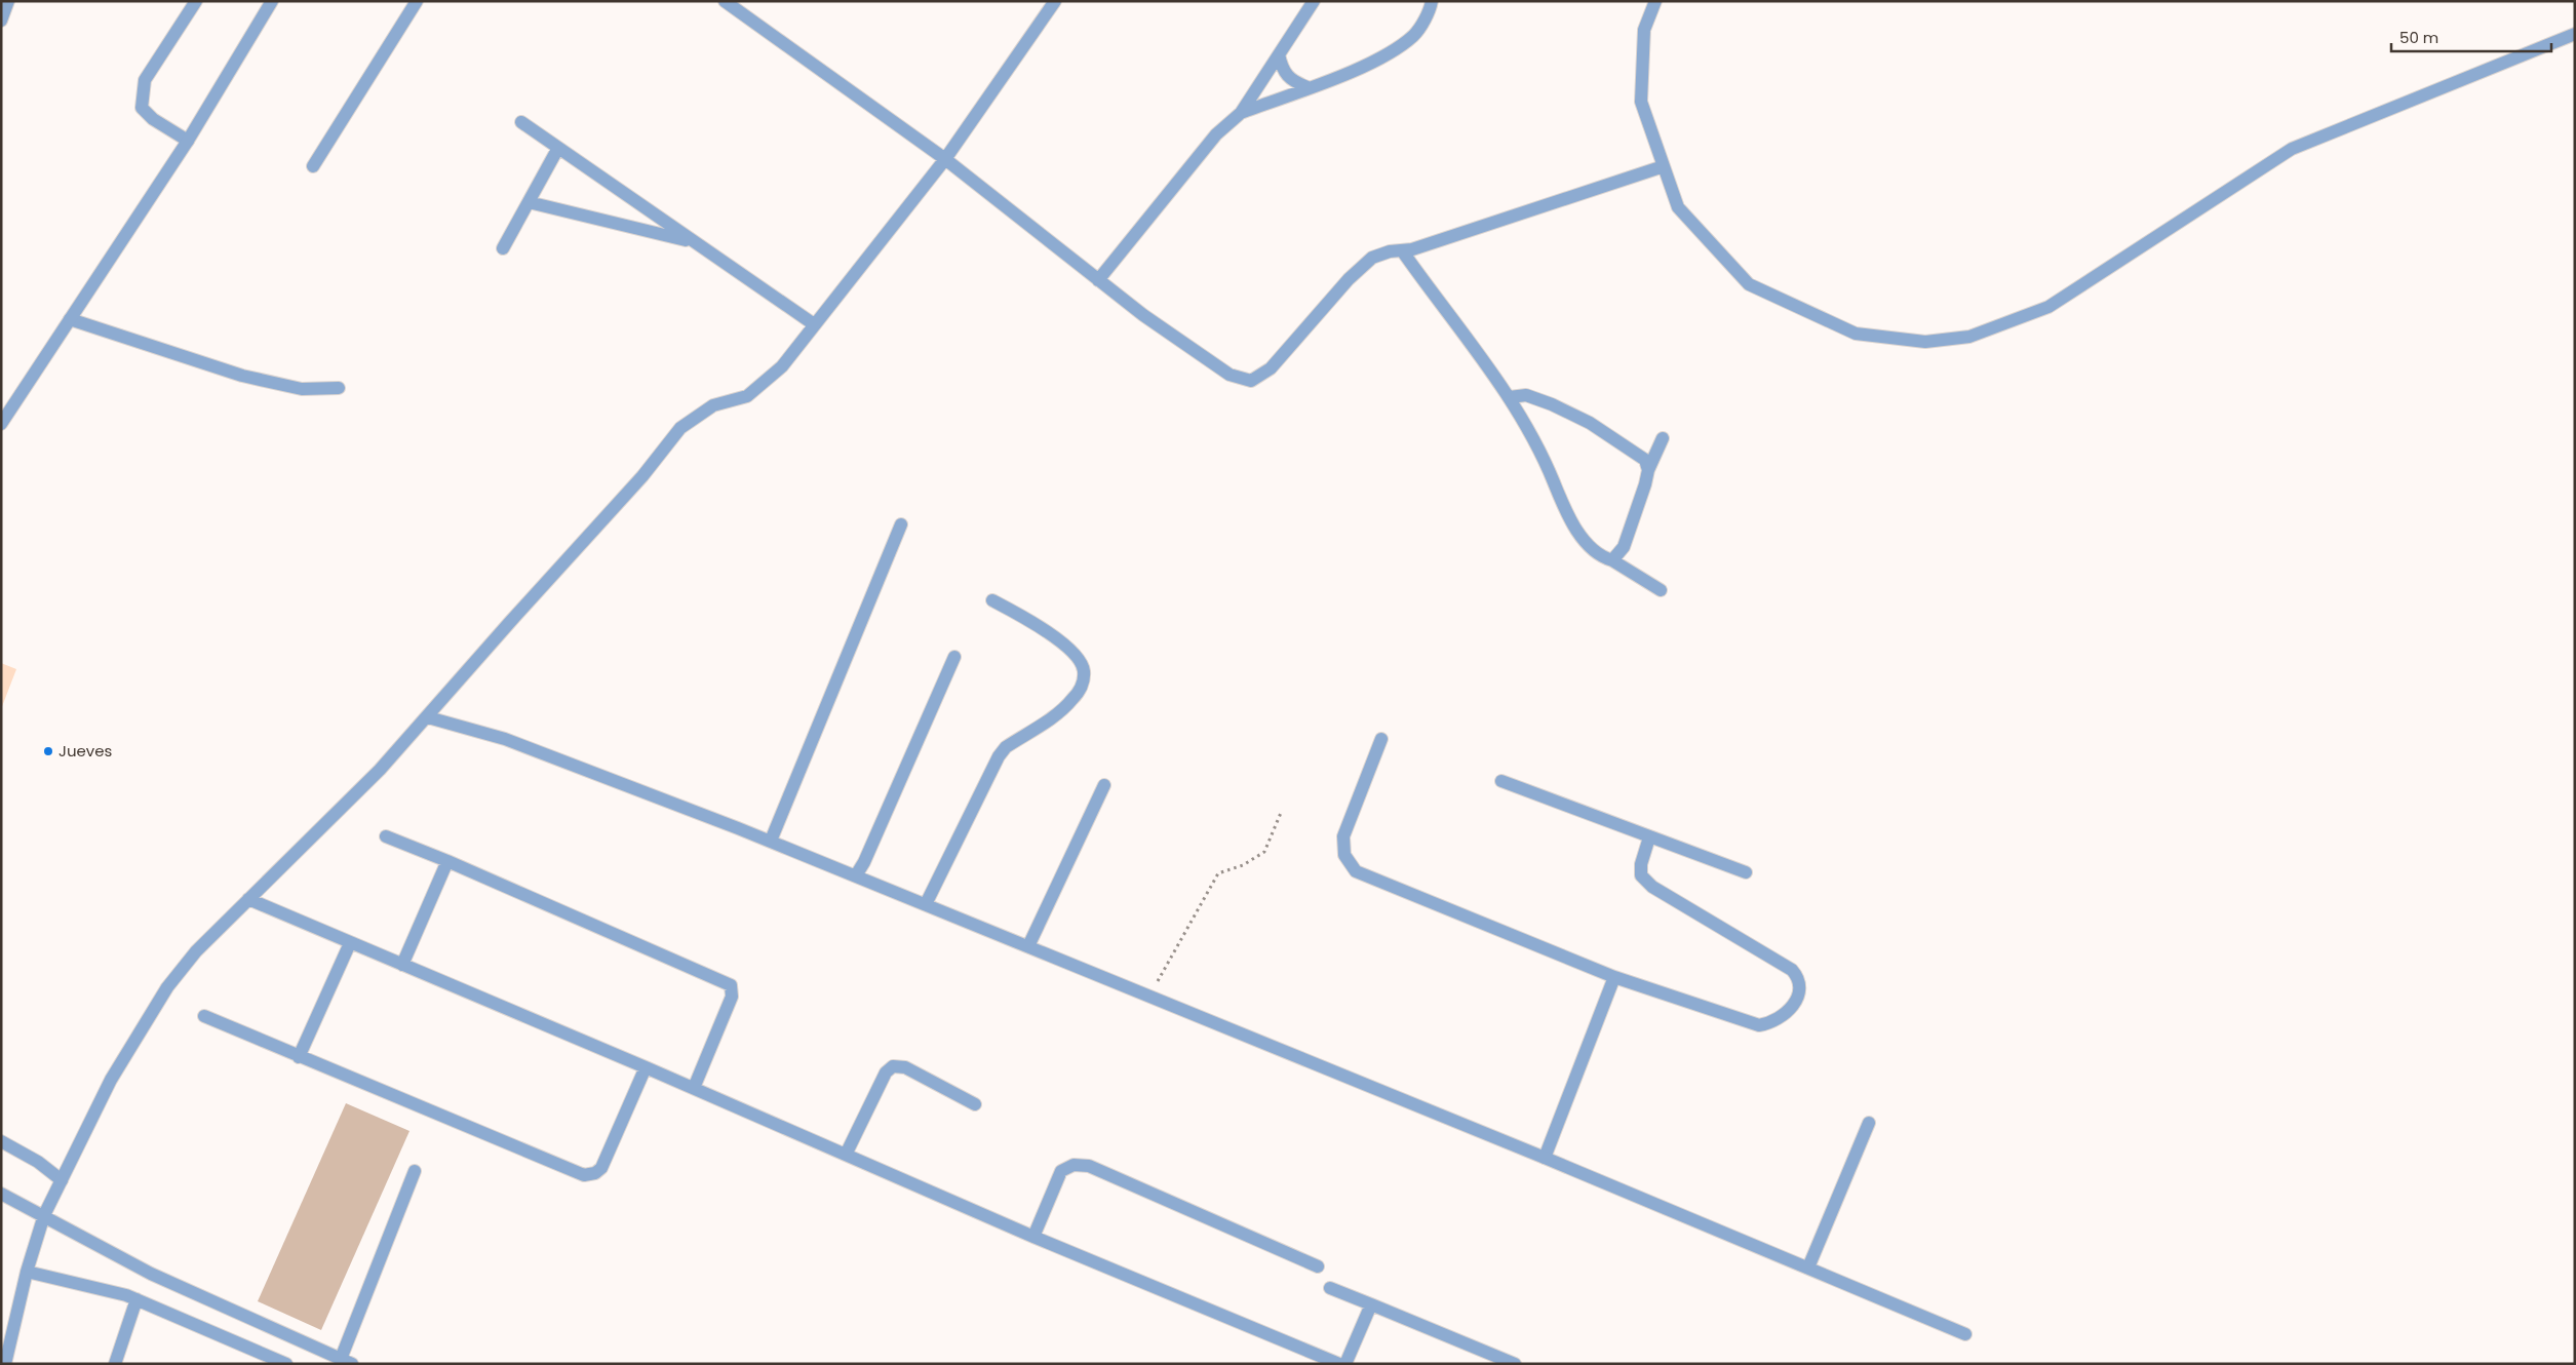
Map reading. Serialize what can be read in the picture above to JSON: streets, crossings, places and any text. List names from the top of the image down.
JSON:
{
  "places": ["Jueves"],
  "scale_bar": "50 m"
}
